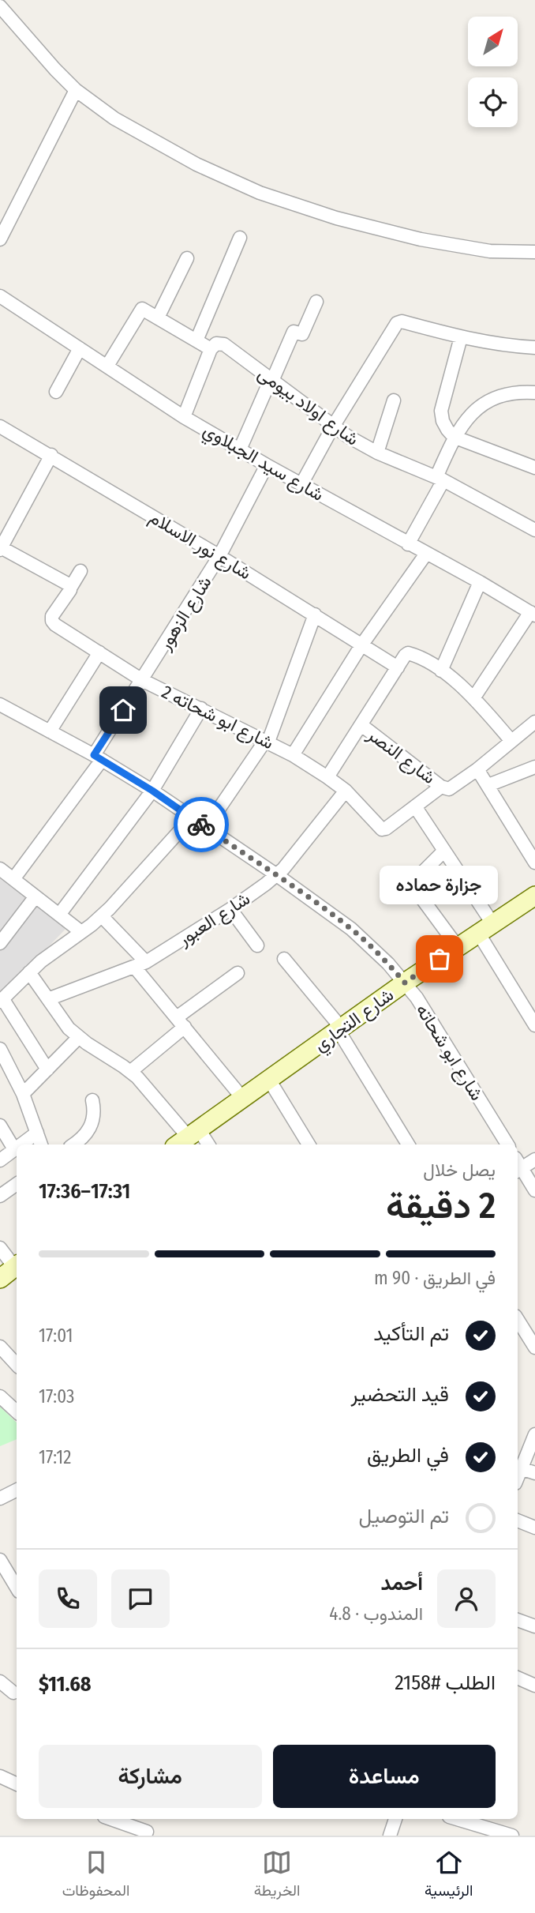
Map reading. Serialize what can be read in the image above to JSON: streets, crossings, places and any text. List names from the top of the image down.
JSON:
{
  "streets": {
    "street": [
      "شارع اولاد بيومى",
      "شارع سيد الجبلاوي",
      "شارع نور الاسلام",
      "شارع الزهور",
      "شارع ابو شحاته 2",
      "شارع النصر",
      "شارع العبور",
      "شارع التجاري",
      "شارع ابو شحاته"
    ]
  },
  "crossings": [
    ["شارع سيد الجبلاوي", "شارع الزهور"],
    ["شارع نور الاسلام", "شارع الزهور"],
    ["شارع الزهور", "شارع ابو شحاته 2"],
    ["شارع الزهور", "شارع ابو شحاته"],
    ["شارع ابو شحاته 2", "شارع العبور"],
    ["شارع العبور", "شارع ابو شحاته"],
    ["شارع التجاري", "شارع ابو شحاته"]
  ],
  "places": ["جزارة حماده"],
  "north": "top right",
  "page": {
    "bubble": "جزارة حماده",
    "heading": ["2 دقيقة", "يصل خلال", "17:31–17:36"],
    "panel": [
      "أحمد",
      "المندوب · 4.8",
      "الطلب #2158",
      "$11.68"
    ],
    "bar": "في الطريق · 90 m",
    "list": [
      ["تم التأكيد", "17:01"],
      ["قيد التحضير", "17:03"],
      ["في الطريق", "17:12"],
      "تم التوصيل"
    ],
    "buttons": ["مساعدة", "مشاركة"],
    "tabs": ["الرئيسية", "الخريطة", "المحفوظات"]
  }
}
